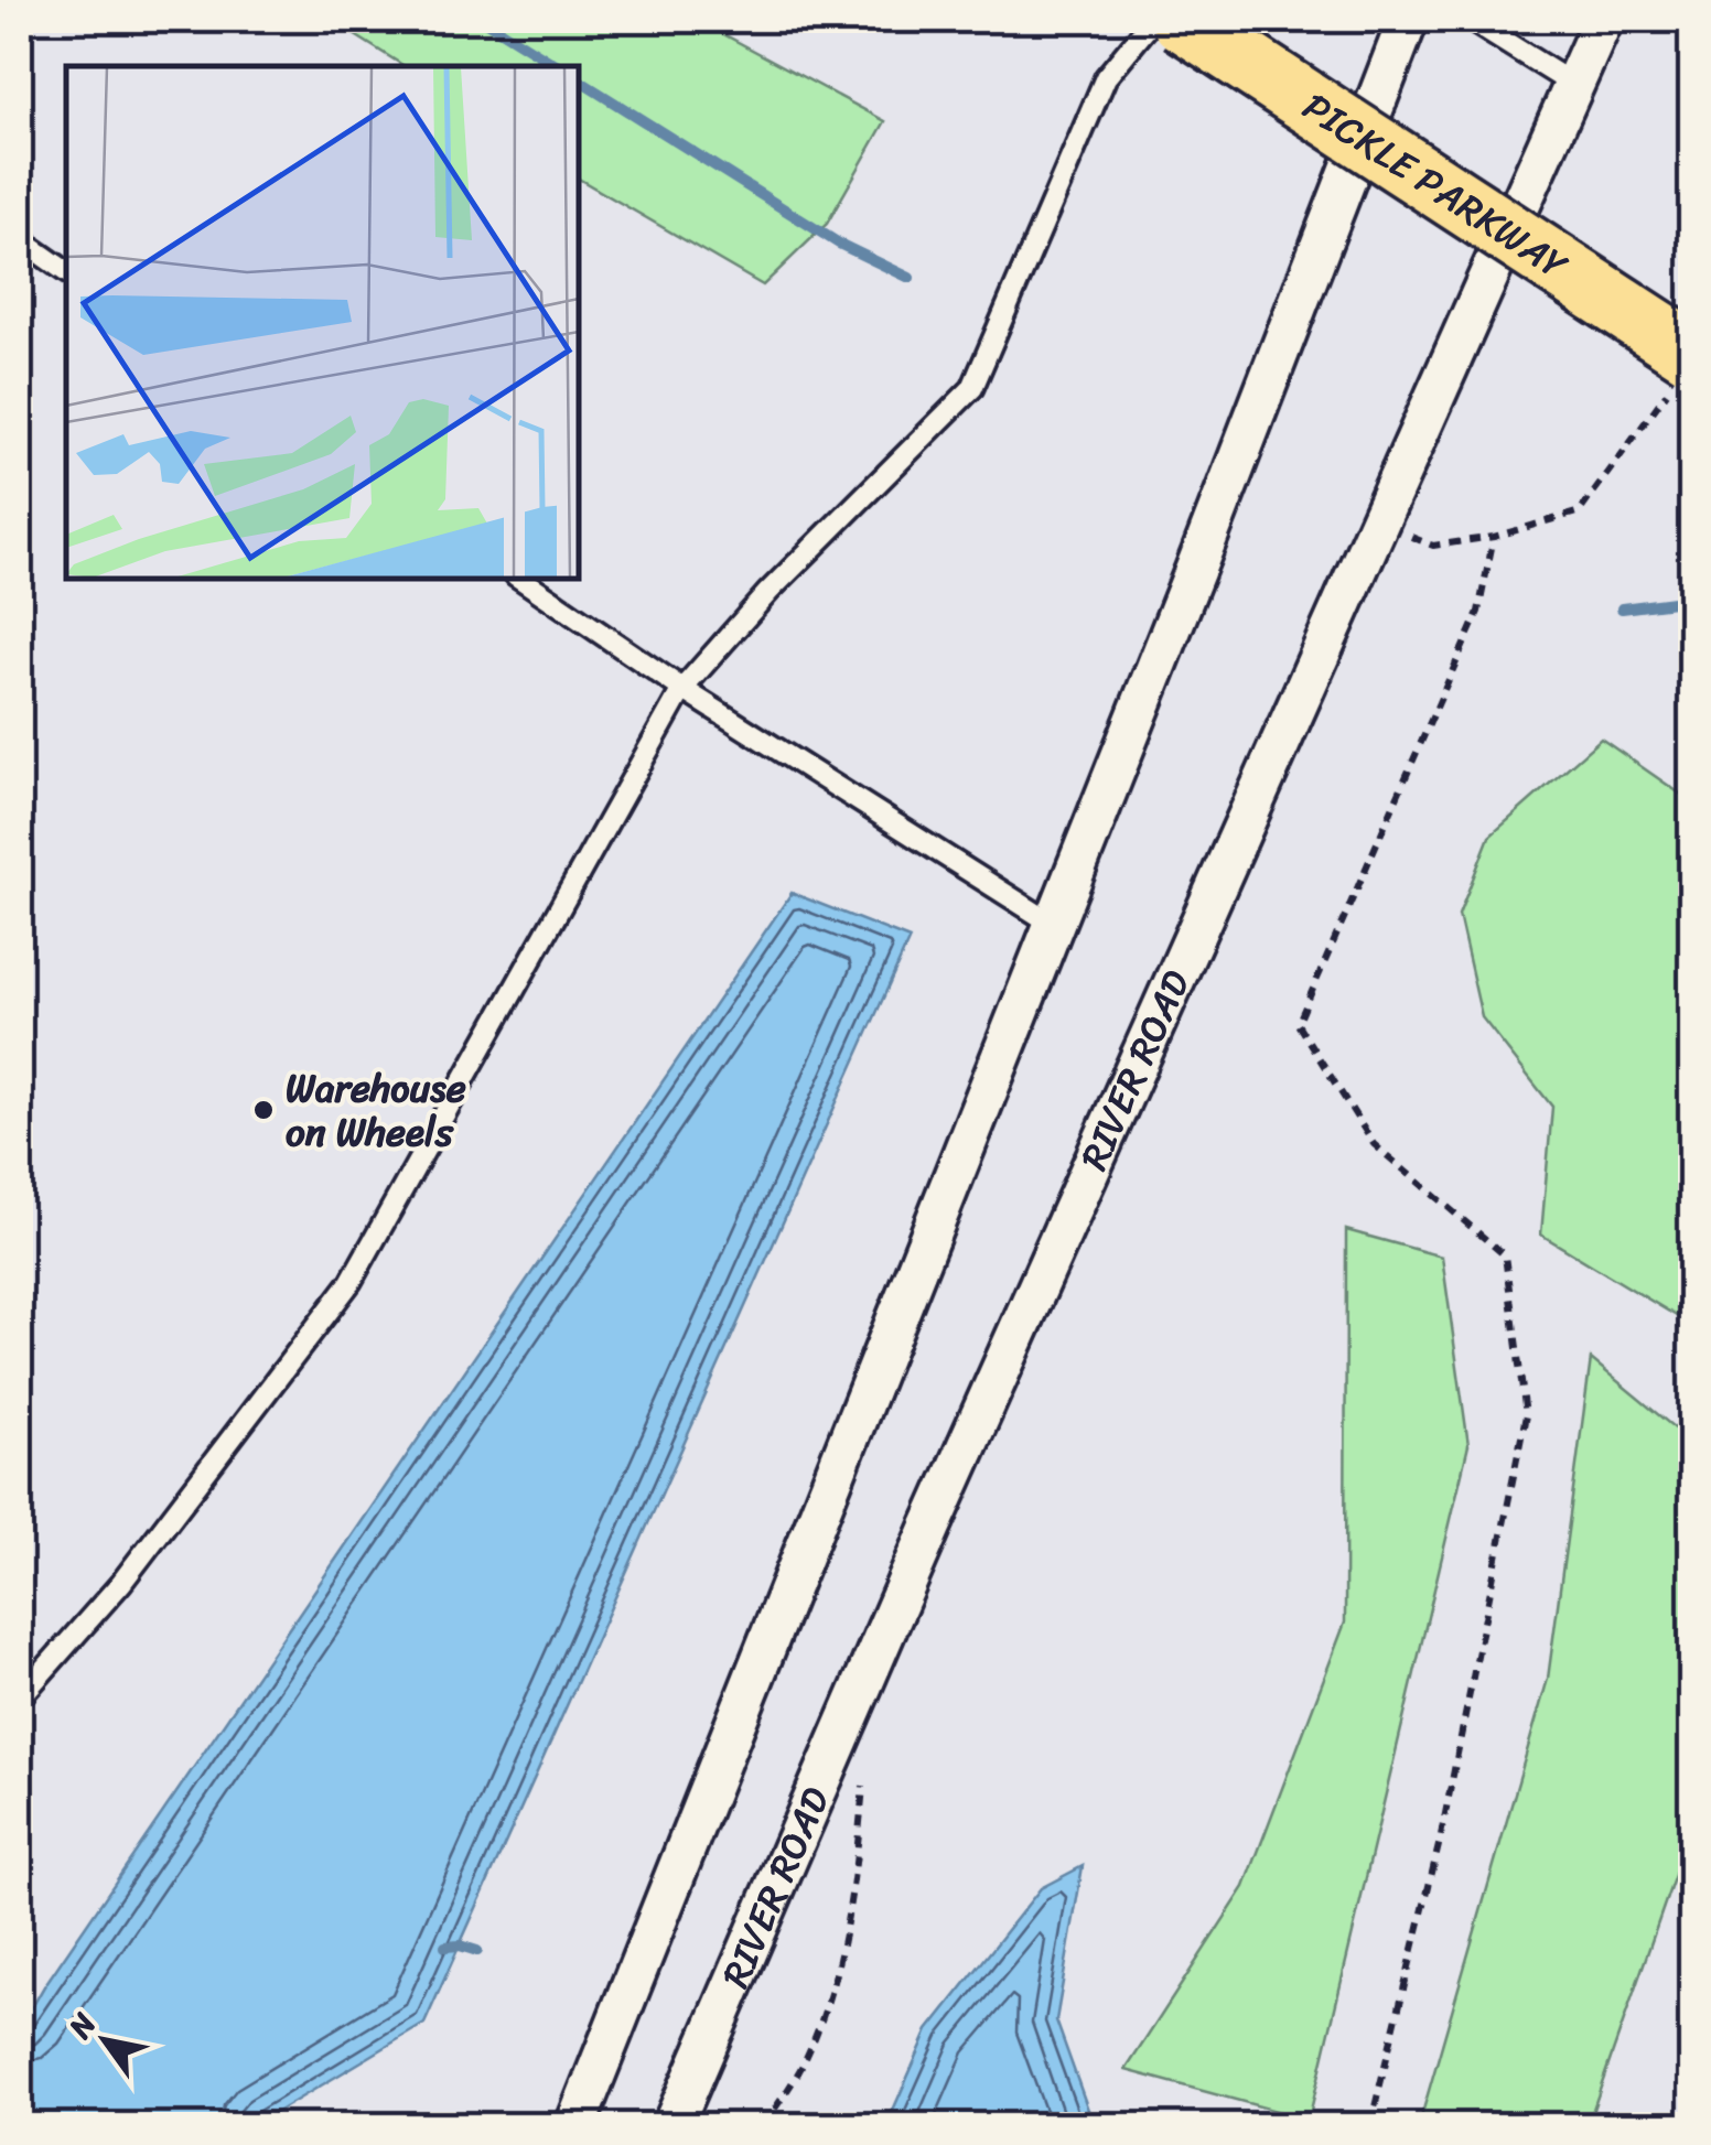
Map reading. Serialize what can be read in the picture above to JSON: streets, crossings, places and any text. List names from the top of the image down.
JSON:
{
  "streets": {
    "highway": ["PICKLE PARKWAY"],
    "street": ["RIVER ROAD"]
  },
  "places": ["Warehouse on Wheels"],
  "north": "top left"
}
